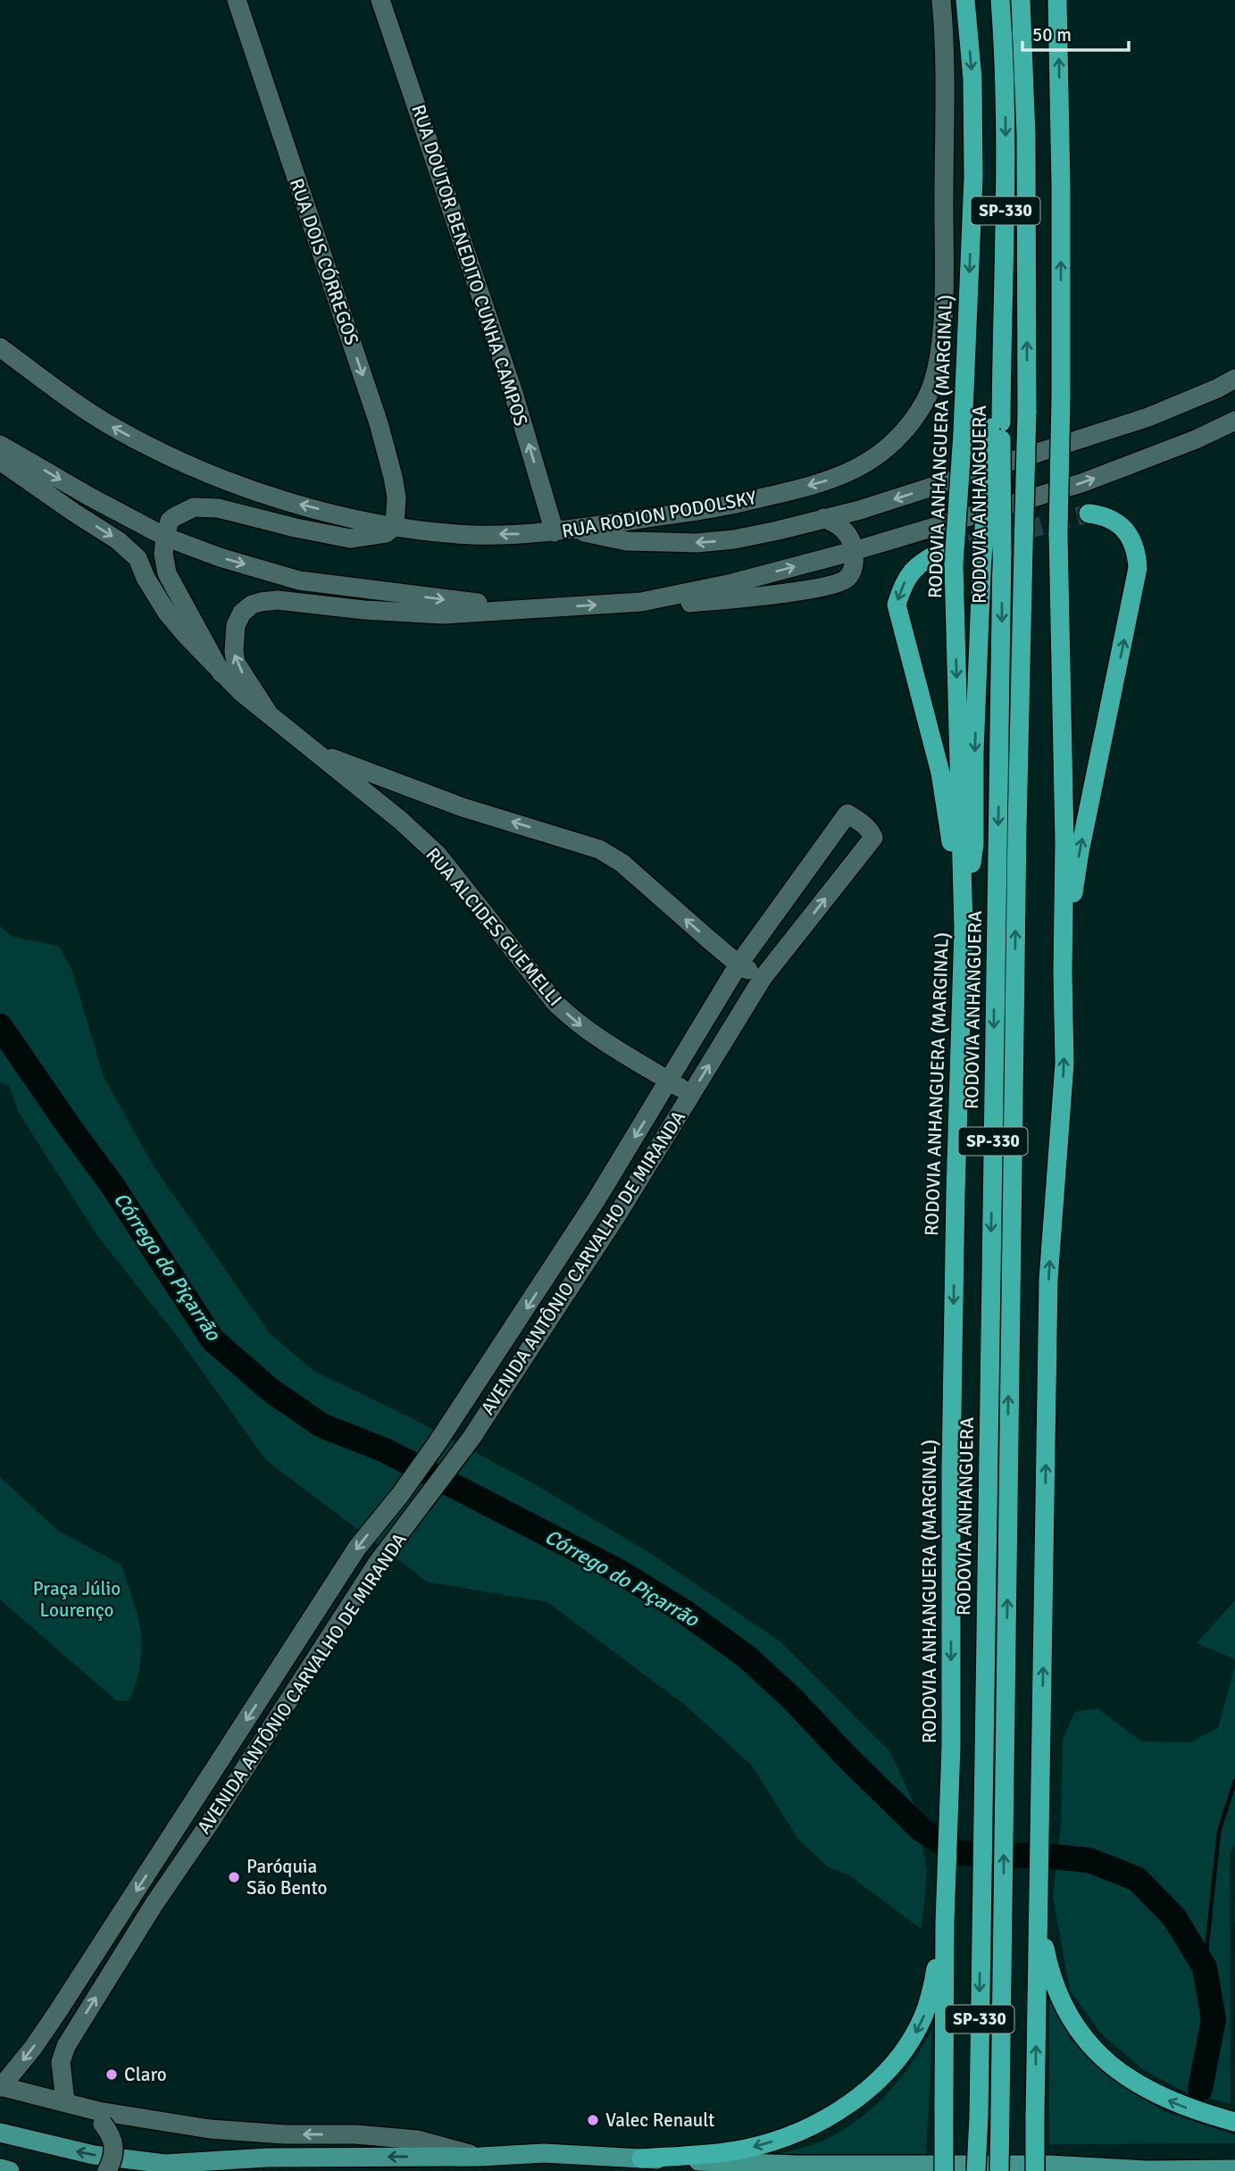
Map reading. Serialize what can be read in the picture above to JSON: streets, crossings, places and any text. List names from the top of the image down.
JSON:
{
  "streets": {
    "highway": ["SP-330", "RODOVIA ANHANGUERA (MARGINAL)", "RODOVIA ANHANGUERA"],
    "street": [
      "RUA DOIS CÓRREGOS",
      "RUA DOUTOR BENEDITO CUNHA CAMPOS",
      "RUA RODION PODOLSKY",
      "RUA ALCIDES GUEMELLI",
      "AVENIDA ANTÔNIO CARVALHO DE MIRANDA"
    ]
  },
  "crossings": [
    ["RUA DOIS CÓRREGOS", "RUA RODION PODOLSKY"],
    ["RUA DOUTOR BENEDITO CUNHA CAMPOS", "RUA RODION PODOLSKY"],
    ["RUA ALCIDES GUEMELLI", "AVENIDA ANTÔNIO CARVALHO DE MIRANDA"]
  ],
  "one_way": ["RUA DOIS CÓRREGOS", "RUA DOUTOR BENEDITO CUNHA CAMPOS"],
  "water": ["Córrego do Piçarrão"],
  "parks": ["Praça Júlio Lourenço"],
  "places": ["Paróquia São Bento", "Claro", "Valec Renault"],
  "scale_bar": "50 m"
}
